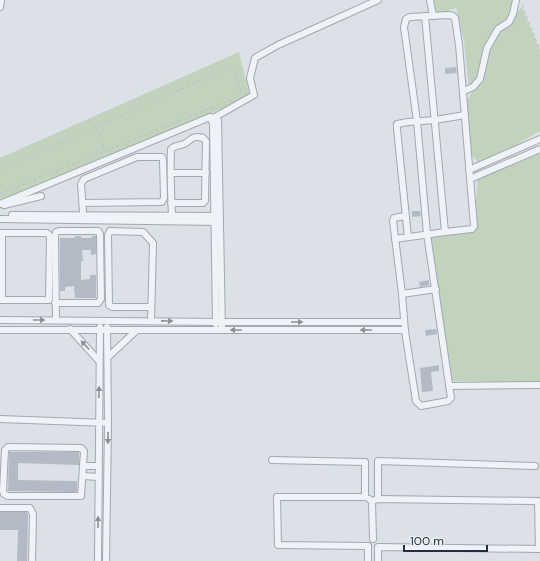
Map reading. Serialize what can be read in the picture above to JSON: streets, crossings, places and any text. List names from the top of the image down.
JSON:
{
  "scale_bar": "100 m"
}
